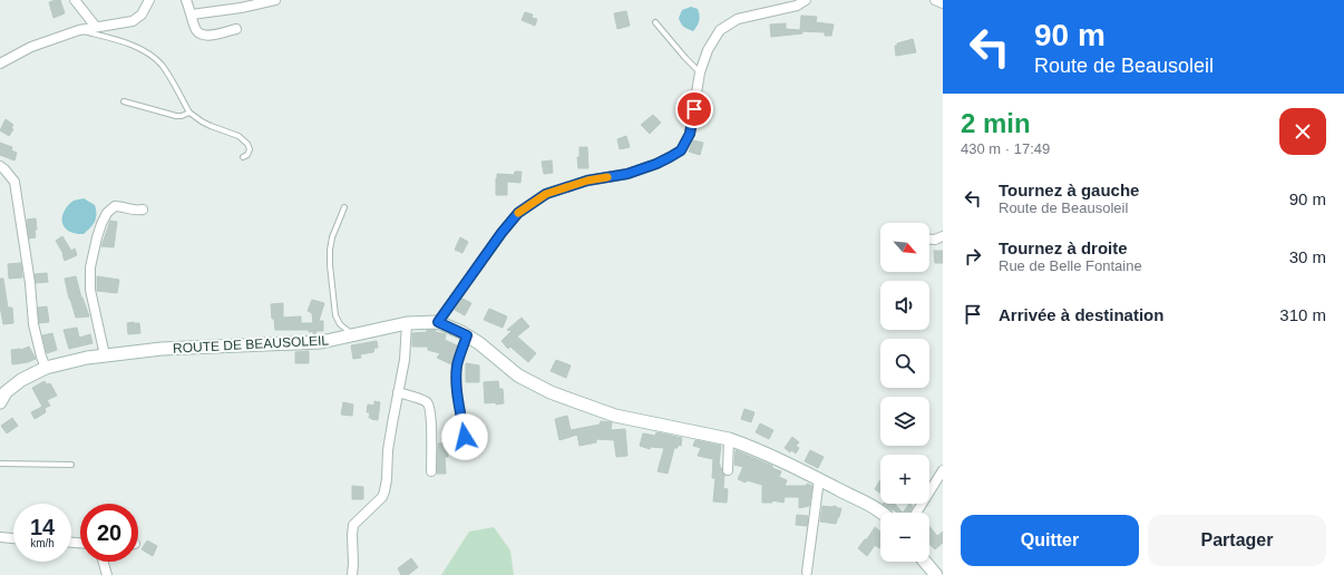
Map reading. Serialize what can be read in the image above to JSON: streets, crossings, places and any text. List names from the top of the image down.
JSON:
{
  "streets": {
    "street": ["ROUTE DE BEAUSOLEIL"]
  },
  "north": "bottom right",
  "page": {
    "turn": ["90 m", "Route de Beausoleil"],
    "heading": ["2 min", "430 m · 17:49"],
    "list": [
      {
        "name": "Tournez à gauche",
        "note": "Route de Beausoleil",
        "value": "90 m"
      },
      {
        "name": "Tournez à droite",
        "note": "Rue de Belle Fontaine",
        "value": "30 m"
      },
      {
        "name": "Arrivée à destination",
        "value": "310 m"
      }
    ],
    "map_buttons": ["+", "−"],
    "speed": "14 km/h",
    "limit": "20",
    "buttons": ["Quitter", "Partager"]
  }
}
